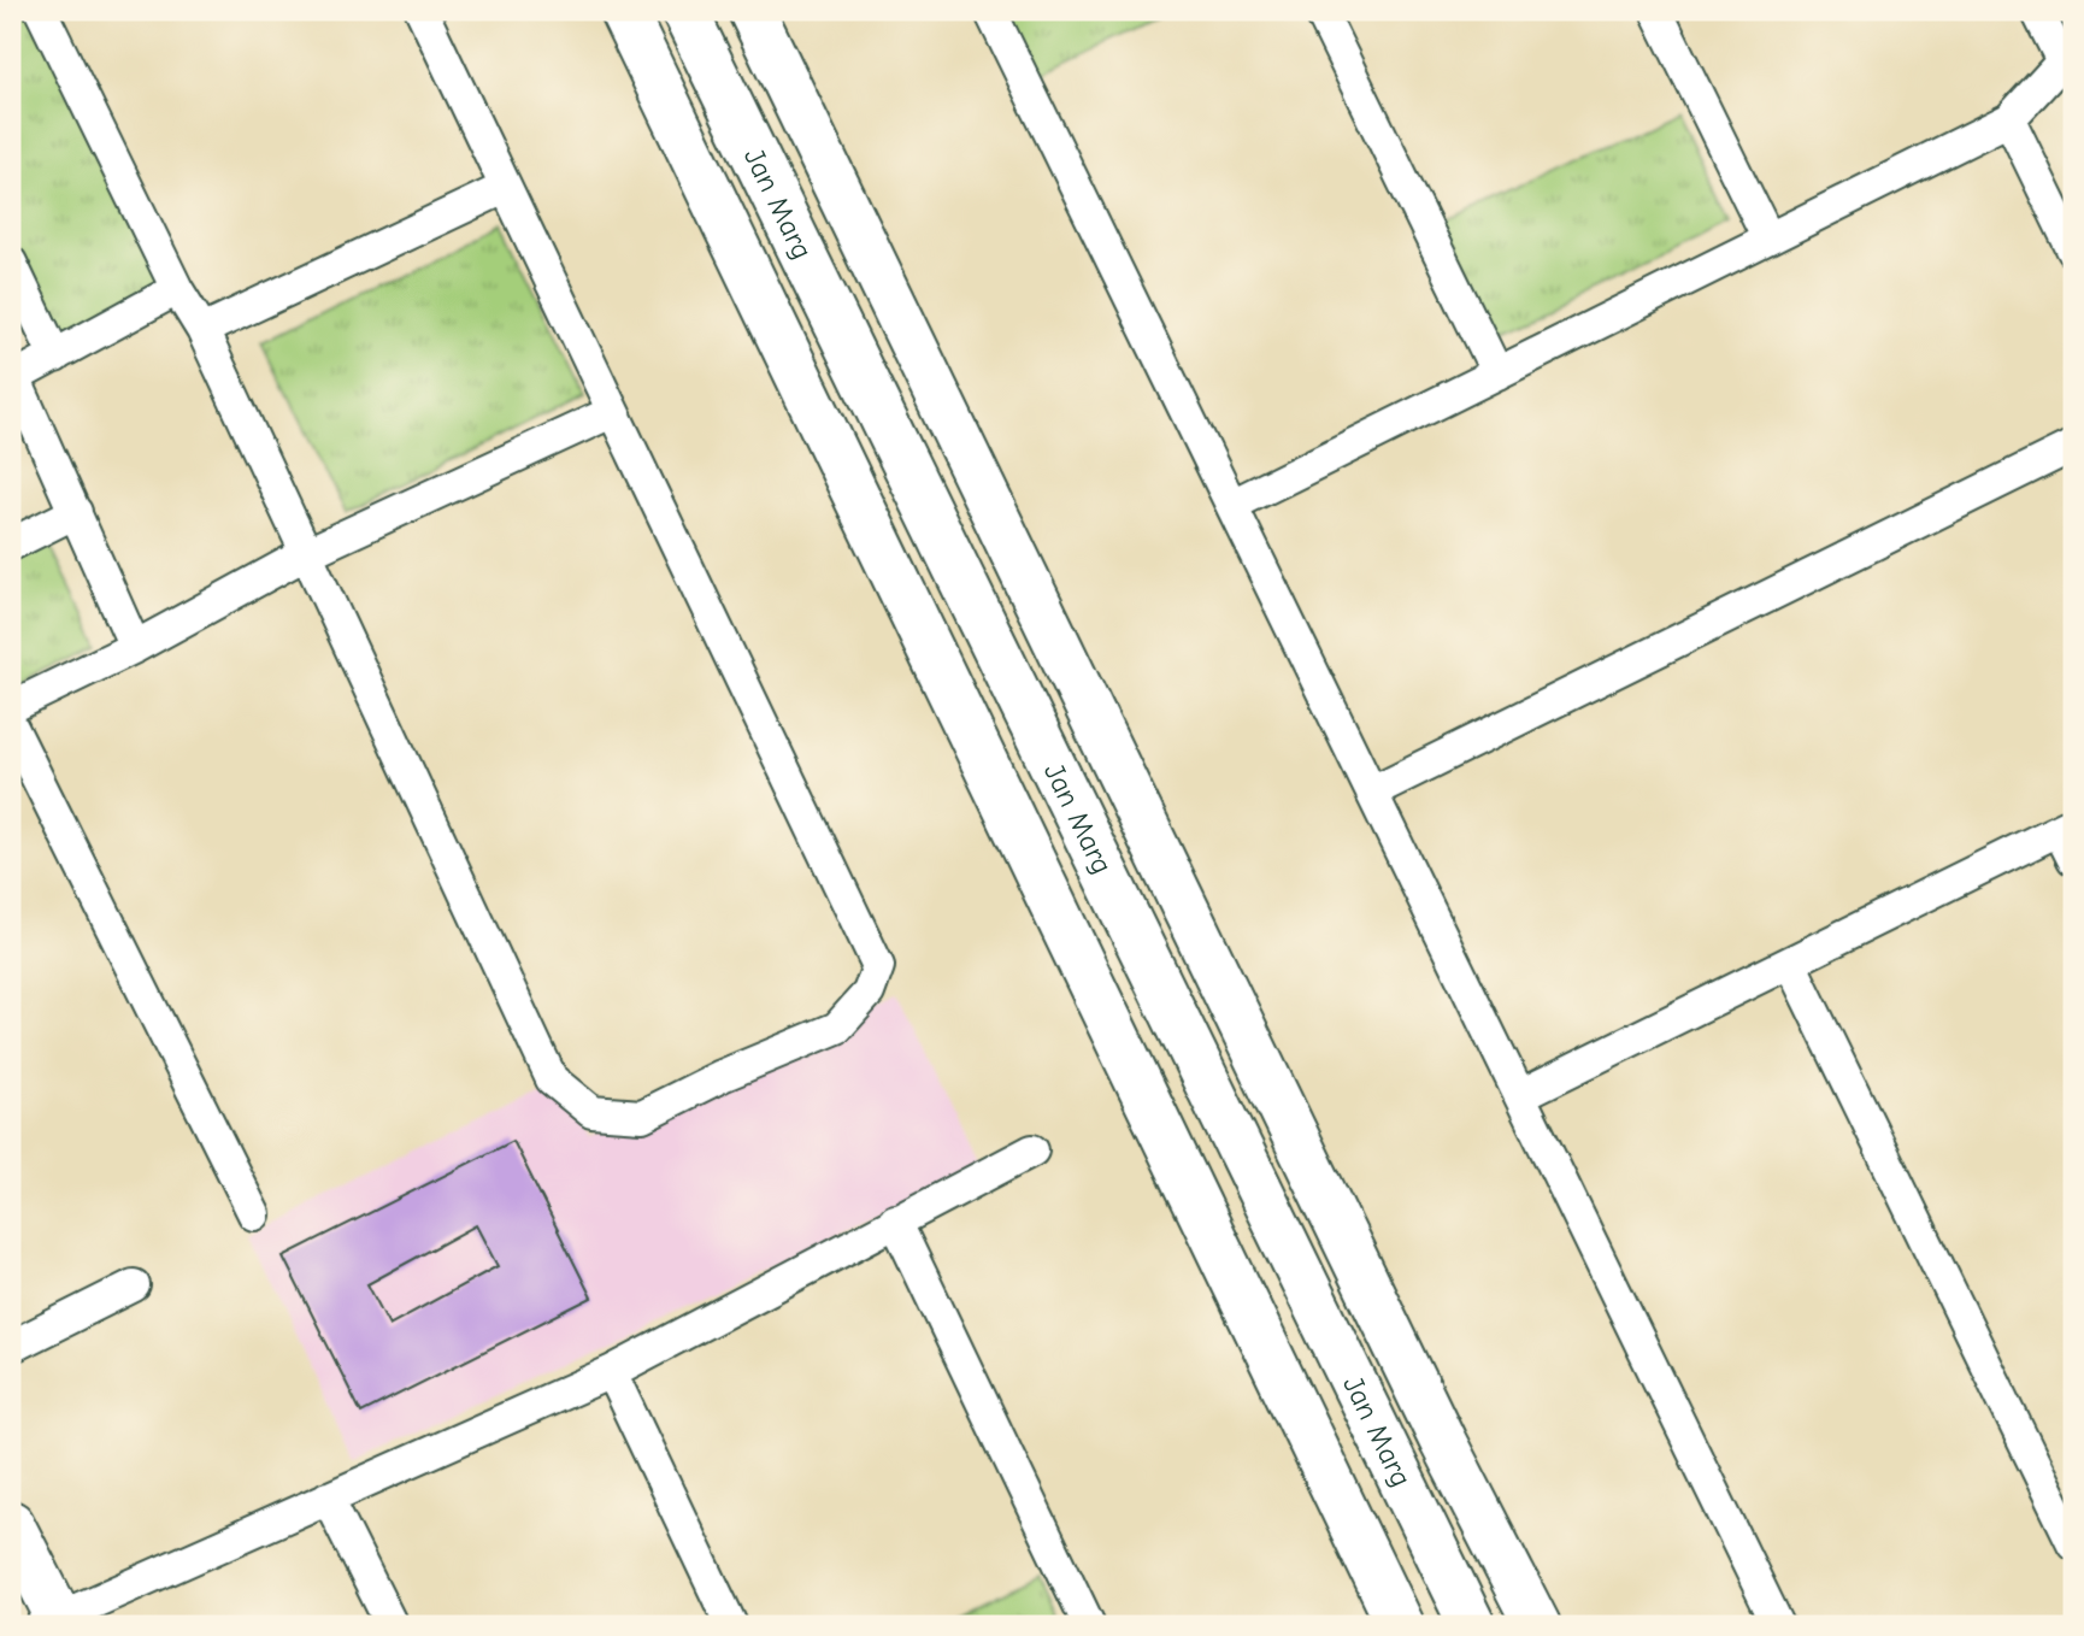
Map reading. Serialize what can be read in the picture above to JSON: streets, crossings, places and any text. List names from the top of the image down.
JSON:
{
  "streets": {
    "main road": ["Jan Marg"]
  }
}
